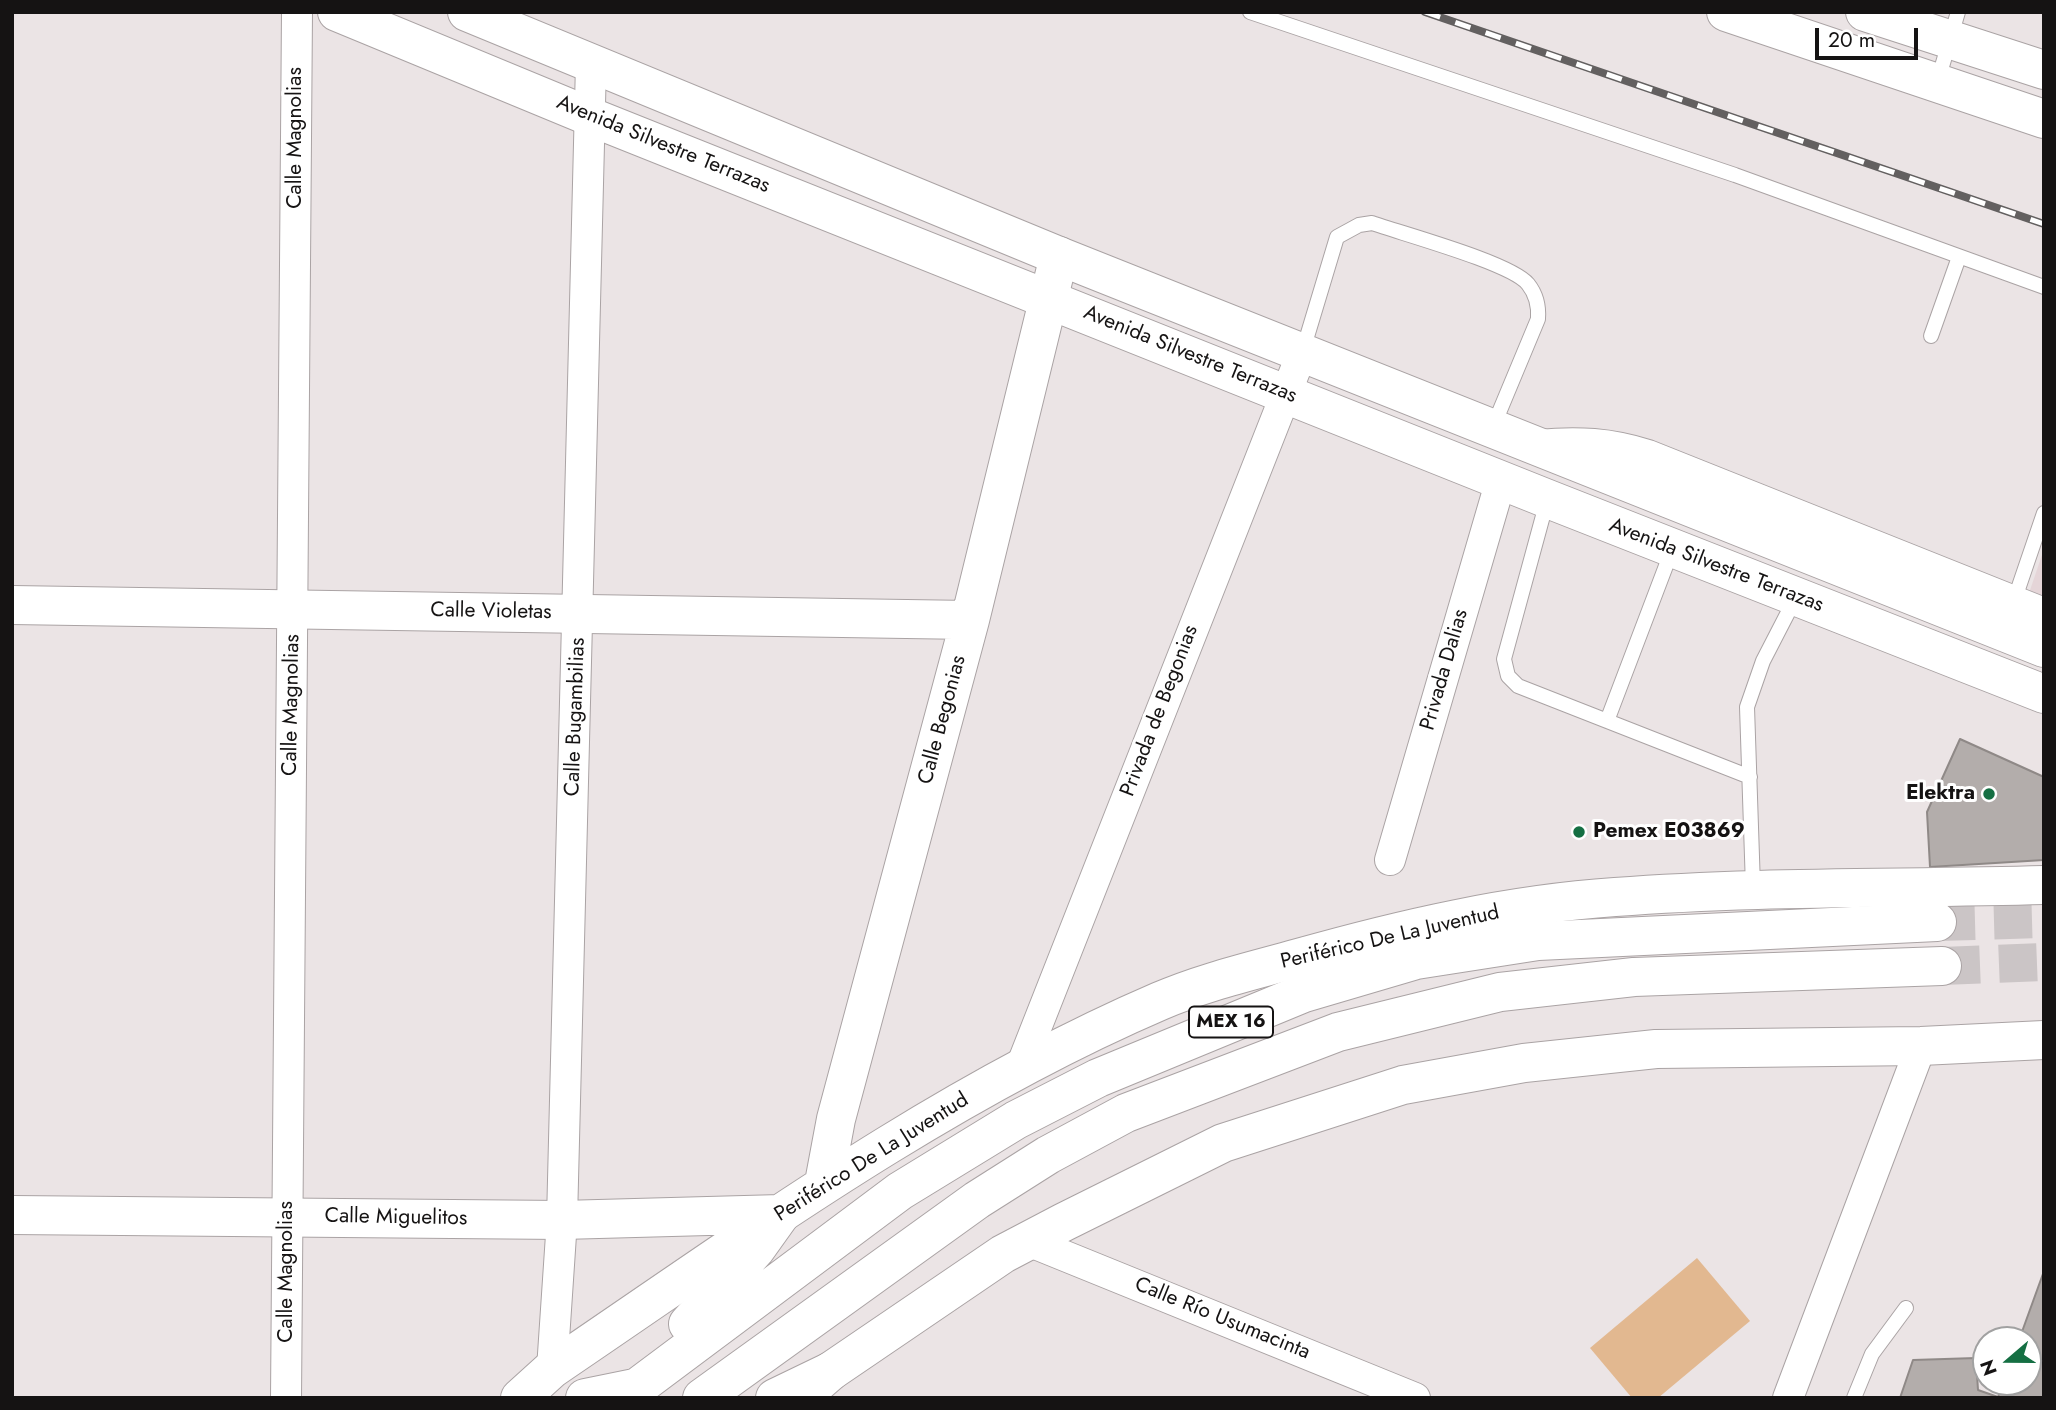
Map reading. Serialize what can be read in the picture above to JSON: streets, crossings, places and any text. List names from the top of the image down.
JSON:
{
  "streets": {
    "main road": [
      "Avenida Silvestre Terrazas",
      "Calle Violetas",
      "Calle Begonias",
      "Periférico De La Juventud",
      "MEX 16",
      "Calle Miguelitos"
    ],
    "street": [
      "Calle Magnolias",
      "Privada Dalias",
      "Privada de Begonias",
      "Calle Bugambilias",
      "Calle Río Usumacinta"
    ]
  },
  "crossings": [
    ["Calle Magnolias", "Calle Violetas"],
    ["Calle Magnolias", "Calle Miguelitos"],
    ["Avenida Silvestre Terrazas", "Privada Dalias"],
    ["Avenida Silvestre Terrazas", "Privada de Begonias"],
    ["Avenida Silvestre Terrazas", "Calle Bugambilias"],
    ["Avenida Silvestre Terrazas", "Calle Begonias"],
    ["Calle Violetas", "Calle Bugambilias"],
    ["Calle Violetas", "Calle Begonias"],
    ["Privada de Begonias", "Periférico De La Juventud"],
    ["Calle Bugambilias", "Periférico De La Juventud"],
    ["Calle Bugambilias", "Calle Miguelitos"],
    ["Calle Begonias", "Periférico De La Juventud"],
    ["Periférico De La Juventud", "Calle Miguelitos"]
  ],
  "places": ["Elektra", "Pemex E03869"],
  "scale_bar": "20 m",
  "north": "left"
}
